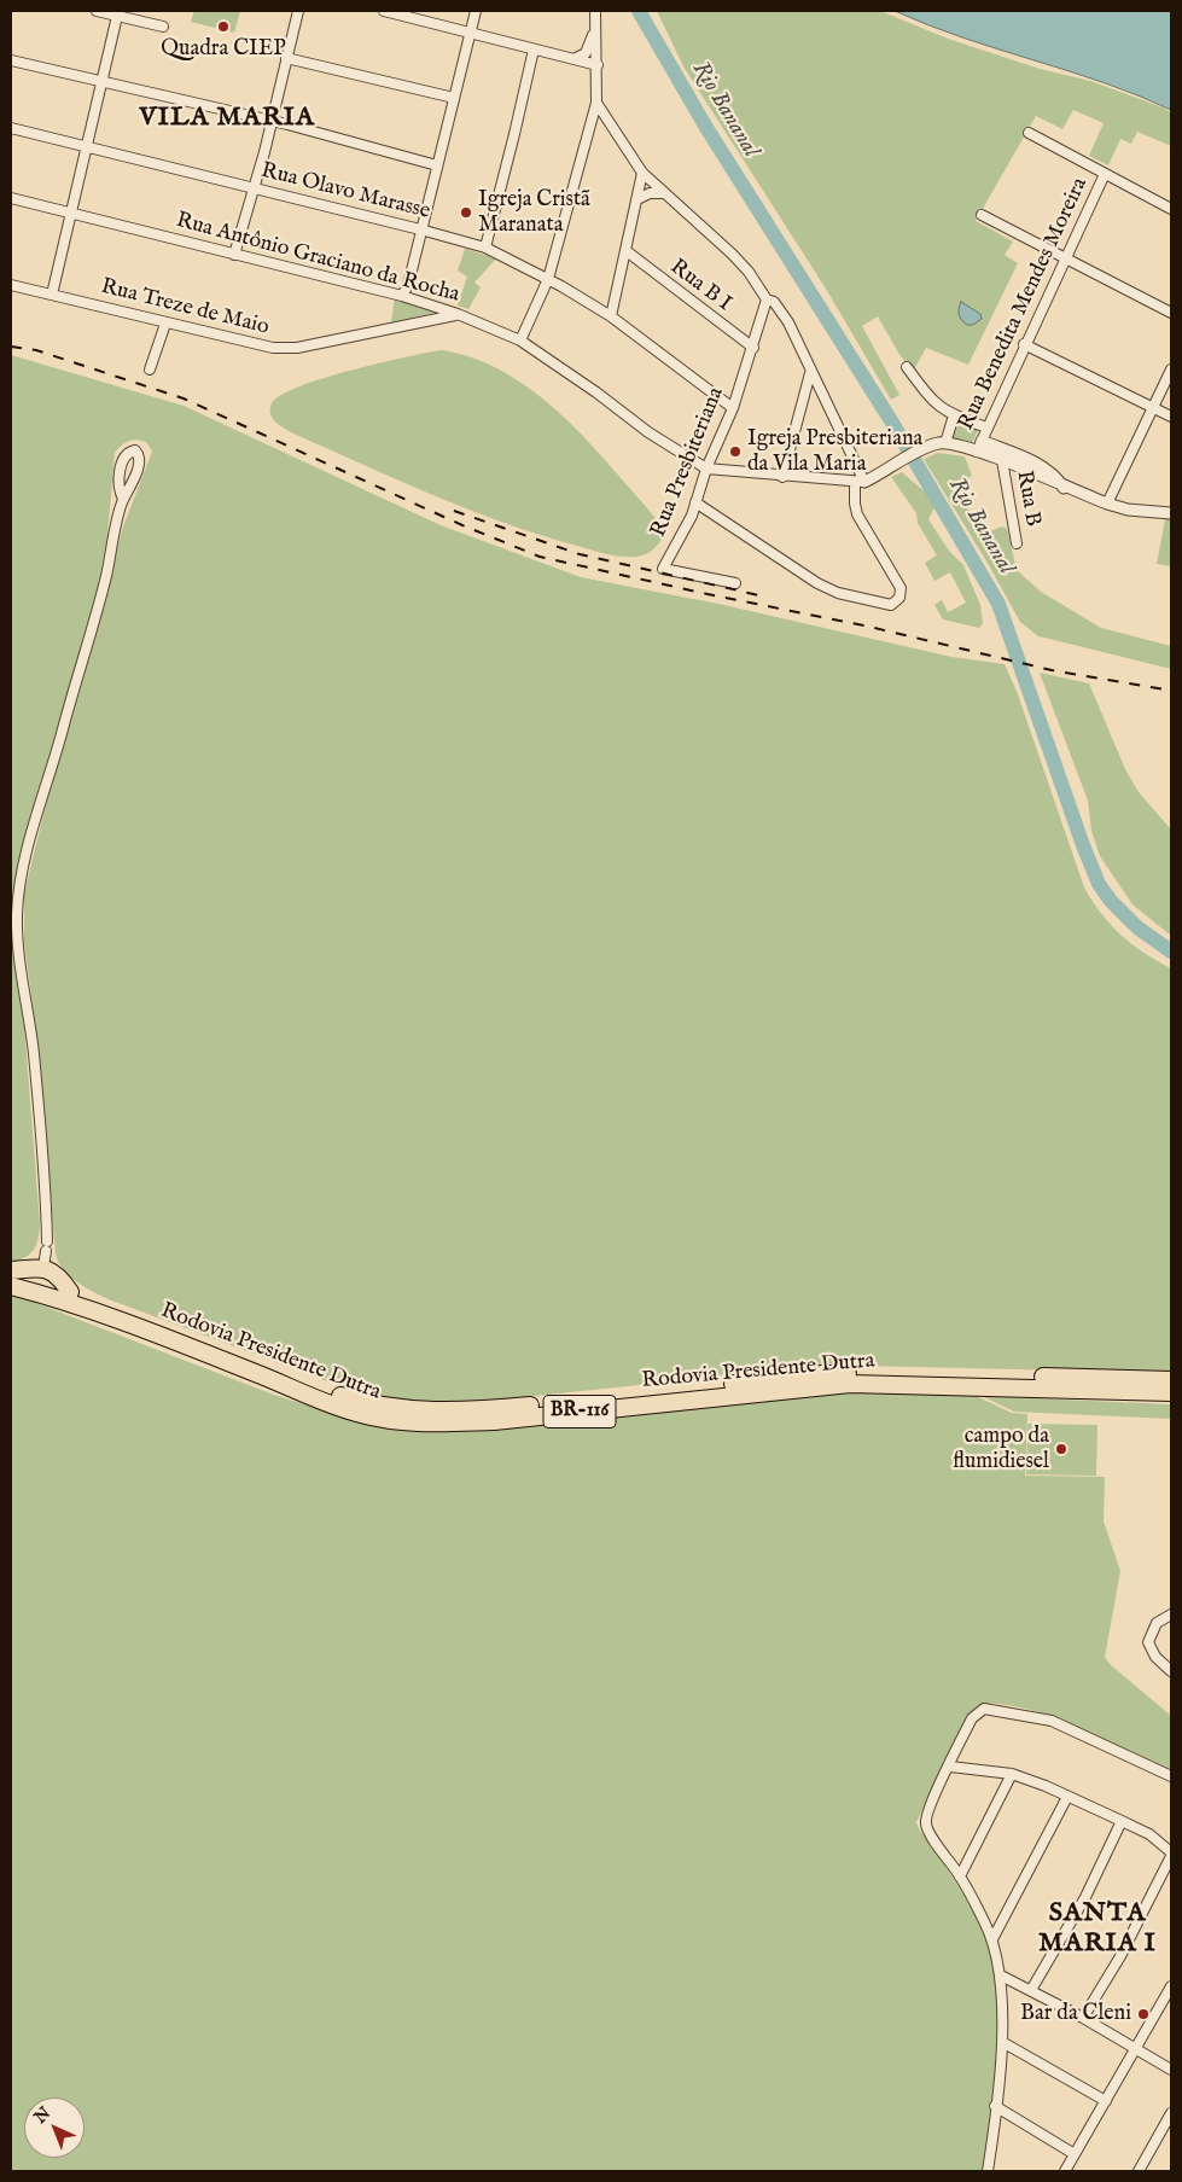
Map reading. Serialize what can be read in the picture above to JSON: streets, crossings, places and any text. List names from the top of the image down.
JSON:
{
  "streets": {
    "highway": ["Rodovia Presidente Dutra", "BR-116"],
    "street": [
      "Rua Olavo Marasse",
      "Rua Antônio Graciano da Rocha",
      "Rua B I",
      "Rua Benedita Mendes Moreira",
      "Rua Treze de Maio",
      "Rua Presbiteriana",
      "Rua B"
    ]
  },
  "crossings": [
    ["Rua Olavo Marasse", "Rua Presbiteriana"],
    ["Rua Antônio Graciano da Rocha", "Rua Treze de Maio"],
    ["Rua Antônio Graciano da Rocha", "Rua Presbiteriana"],
    ["Rua B I", "Rua Presbiteriana"]
  ],
  "districts": ["VILA MARIA", "SANTA MARIA I"],
  "water": ["Rio Bananal"],
  "places": [
    "Quadra CIEP",
    "Igreja Cristã Maranata",
    "Igreja Presbiteriana da Vila Maria",
    "campo da flumidiesel",
    "Bar da Cleni"
  ],
  "north": "top left"
}
